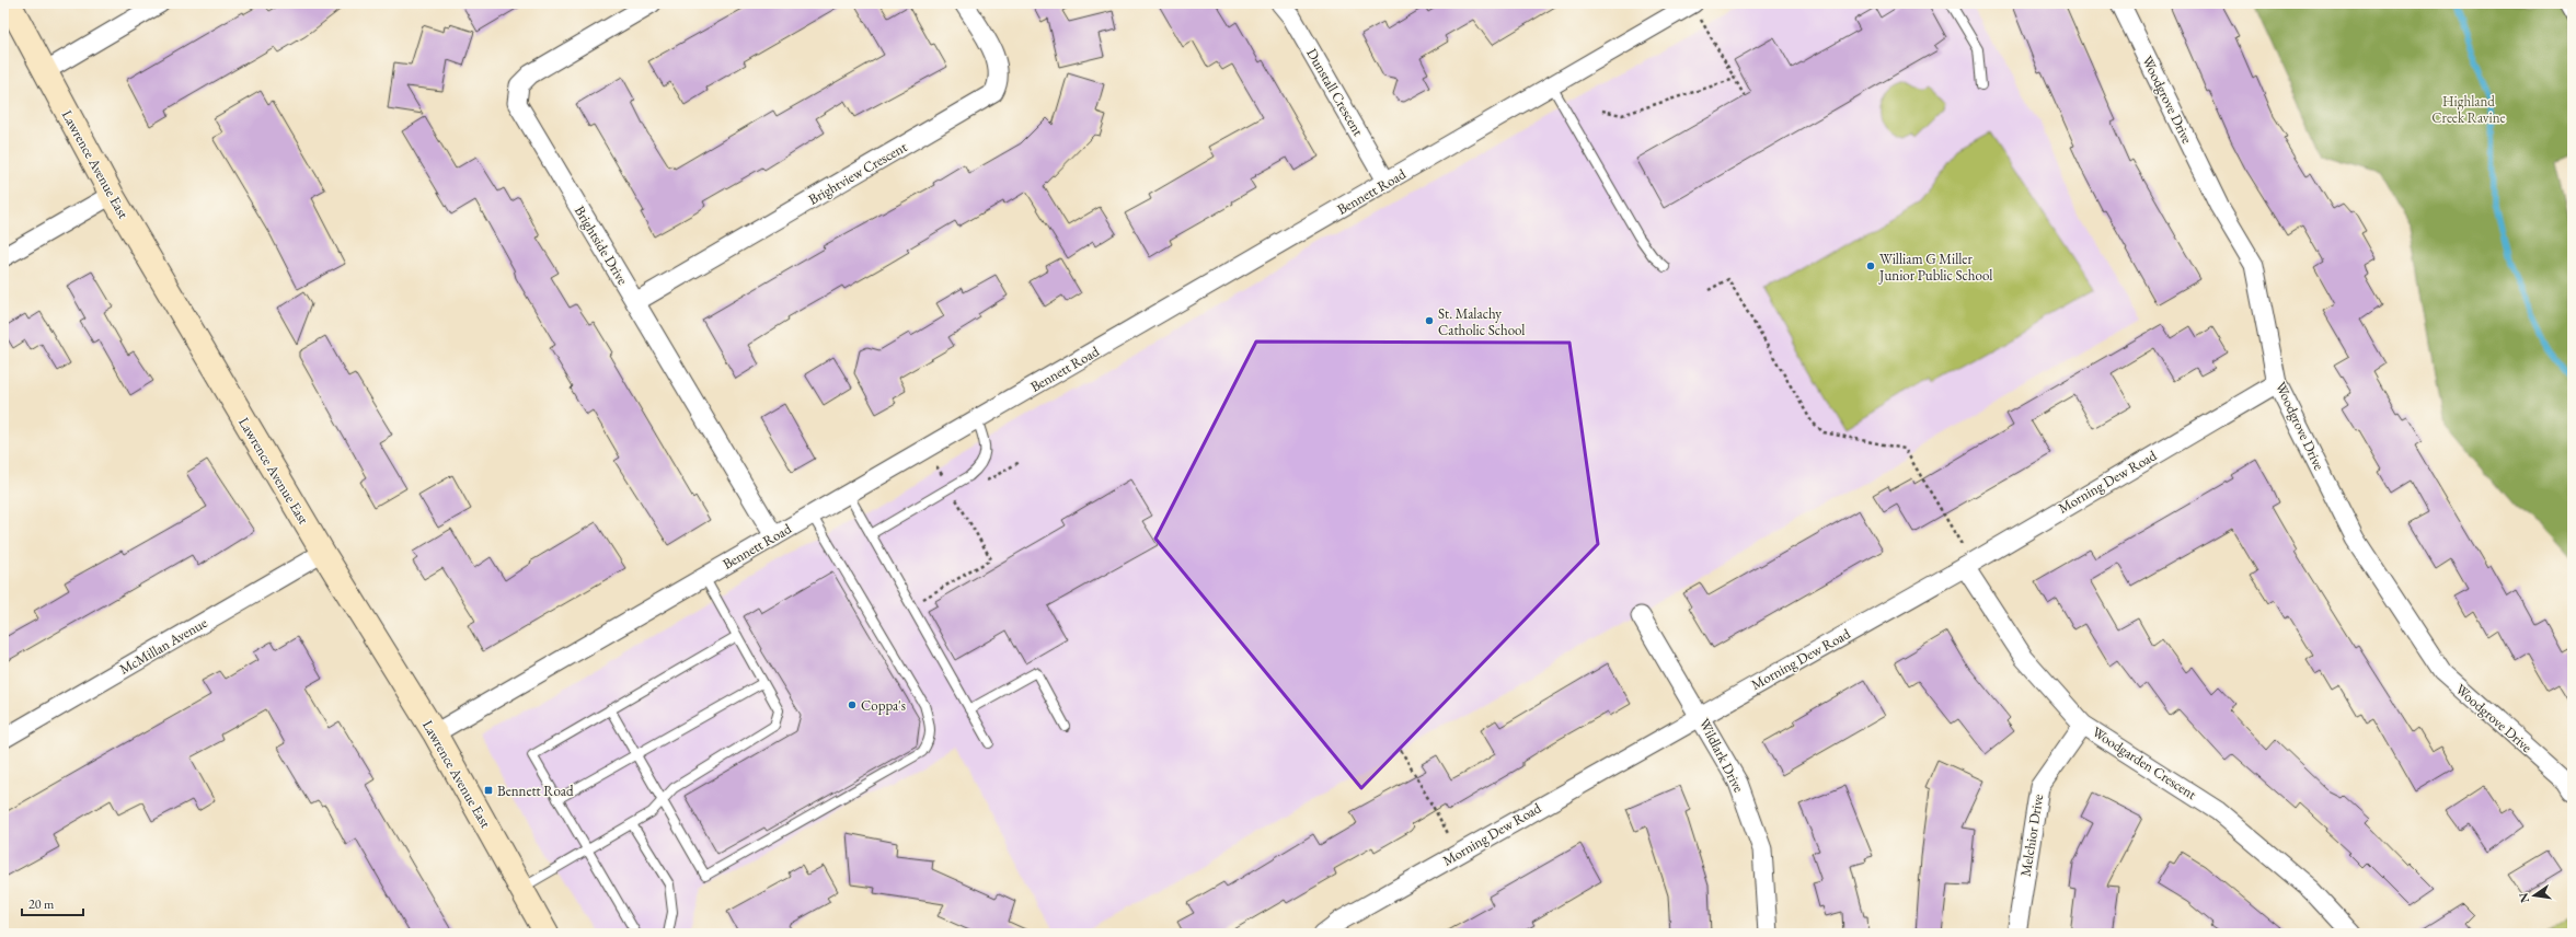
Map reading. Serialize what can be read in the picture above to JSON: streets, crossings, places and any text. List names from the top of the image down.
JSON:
{
  "streets": {
    "main road": ["Lawrence Avenue East"],
    "street": [
      "Dunstall Crescent",
      "Woodgrove Drive",
      "Brightview Crescent",
      "Bennett Road",
      "Brightside Drive",
      "Morning Dew Road",
      "McMillan Avenue",
      "Wildlark Drive",
      "Woodgarden Crescent",
      "Melchior Drive"
    ]
  },
  "crossings": [
    ["Dunstall Crescent", "Bennett Road"],
    ["Woodgrove Drive", "Morning Dew Road"],
    ["Lawrence Avenue East", "Bennett Road"],
    ["Lawrence Avenue East", "McMillan Avenue"],
    ["Brightview Crescent", "Brightside Drive"],
    ["Bennett Road", "Brightside Drive"],
    ["Morning Dew Road", "Wildlark Drive"],
    ["Morning Dew Road", "Woodgarden Crescent"],
    ["Woodgarden Crescent", "Melchior Drive"]
  ],
  "parks": ["Highland Creek Ravine"],
  "places": {
    "other": ["William G Miller Junior Public School", "St. Malachy Catholic School", "Coppa's"],
    "transit": ["Bennett Road"]
  },
  "scale_bar": "20 m",
  "north": "left"
}
